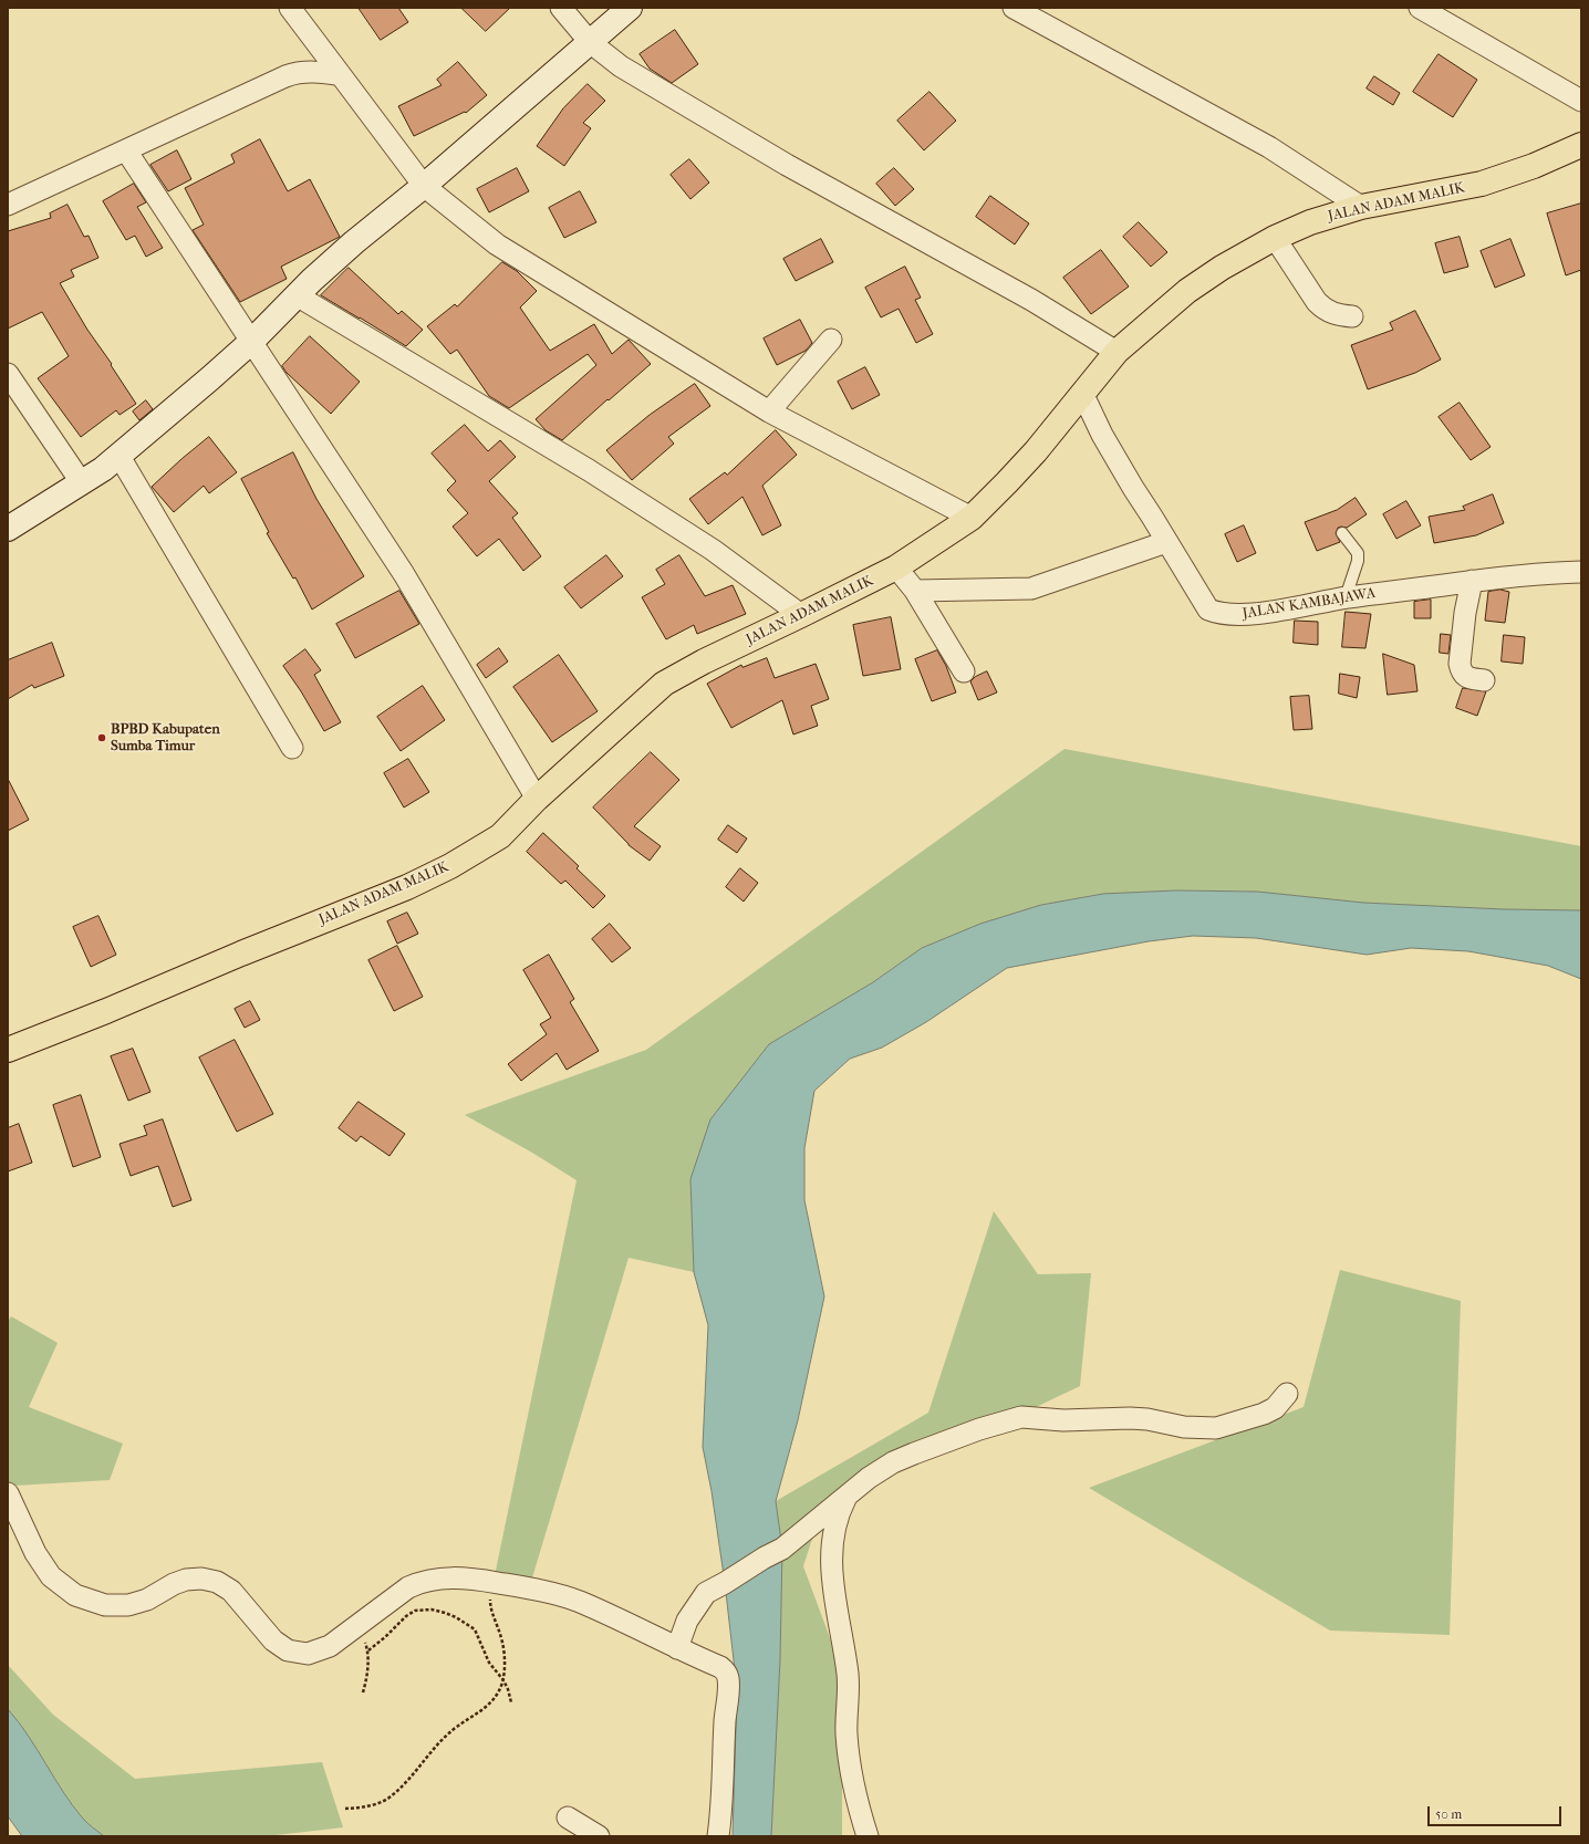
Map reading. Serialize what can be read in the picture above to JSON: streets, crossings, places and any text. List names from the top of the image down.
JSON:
{
  "streets": {
    "highway": ["JALAN ADAM MALIK"],
    "street": ["JALAN KAMBAJAWA"]
  },
  "crossings": [
    ["JALAN ADAM MALIK", "JALAN KAMBAJAWA"]
  ],
  "places": ["BPBD Kabupaten Sumba Timur"],
  "scale_bar": "50 m"
}
